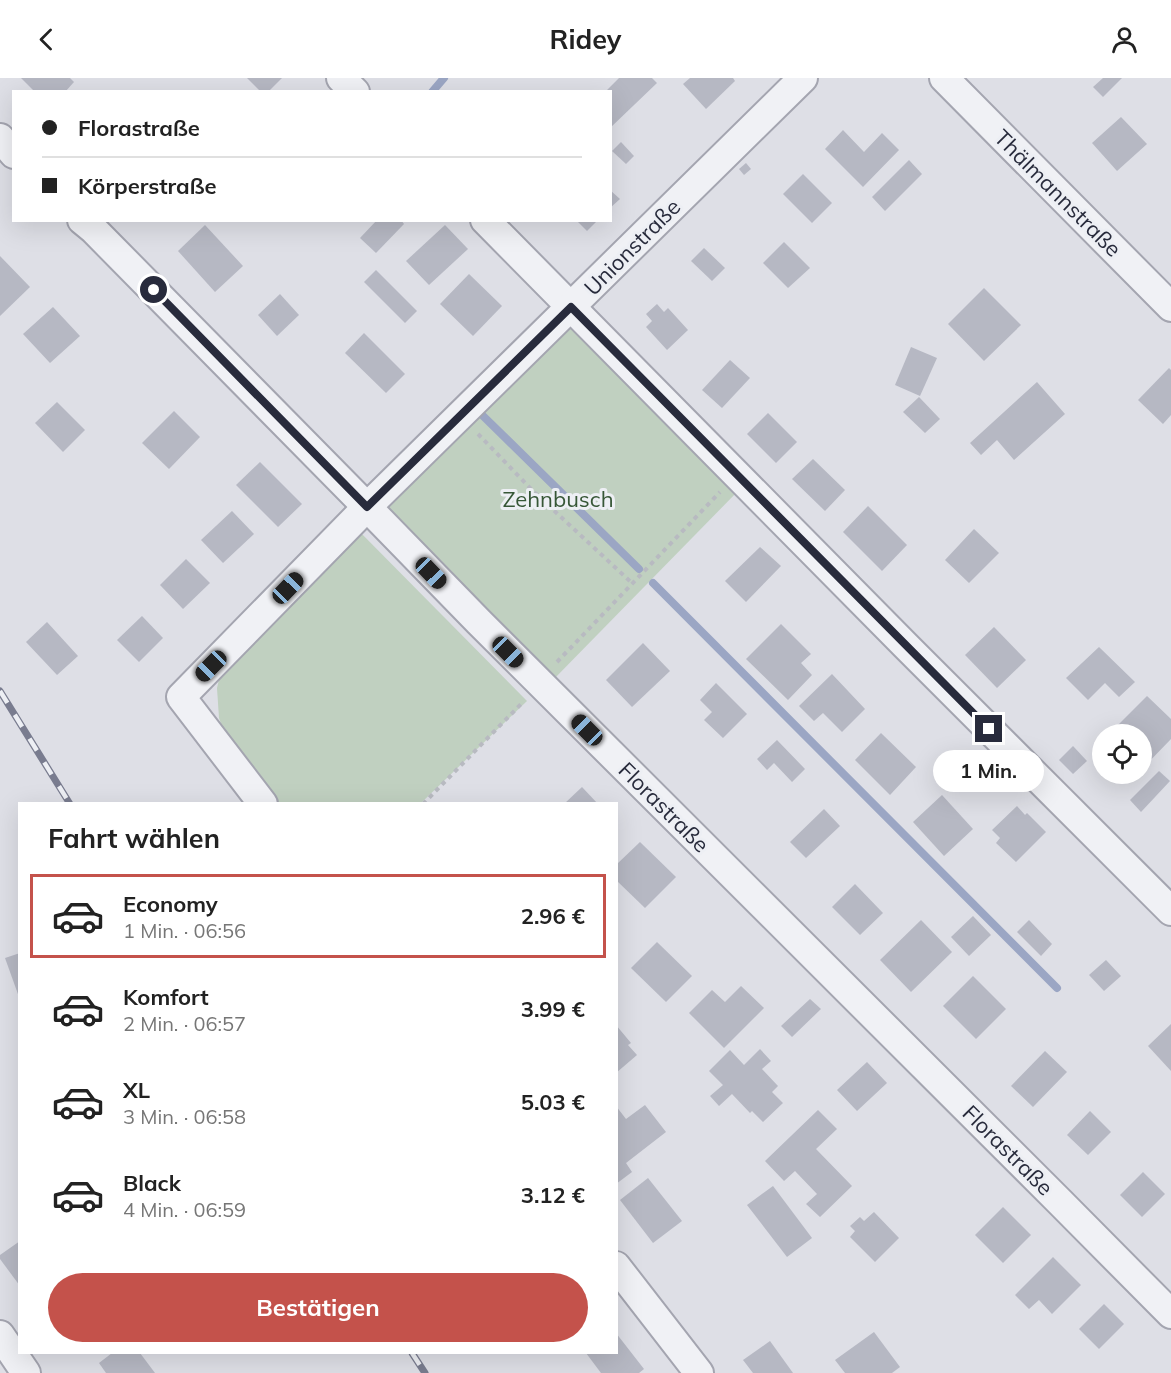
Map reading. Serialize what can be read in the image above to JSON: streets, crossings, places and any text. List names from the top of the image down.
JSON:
{
  "streets": {
    "street": ["Thälmannstraße", "Unionstraße", "Florastraße"]
  },
  "crossings": [
    ["Unionstraße", "Florastraße"]
  ],
  "parks": ["Zehnbusch"],
  "page": {
    "header": "Ridey",
    "banner": ["Florastraße", "Körperstraße"],
    "bubble": "1 Min.",
    "heading": "Fahrt wählen",
    "list": [
      {
        "name": "Economy",
        "note": "1 Min. · 06:56",
        "value": "2.96 €"
      },
      {
        "name": "Komfort",
        "note": "2 Min. · 06:57",
        "value": "3.99 €"
      },
      {
        "name": "XL",
        "note": "3 Min. · 06:58",
        "value": "5.03 €"
      },
      {
        "name": "Black",
        "note": "4 Min. · 06:59",
        "value": "3.12 €"
      }
    ],
    "buttons": "Bestätigen"
  }
}
